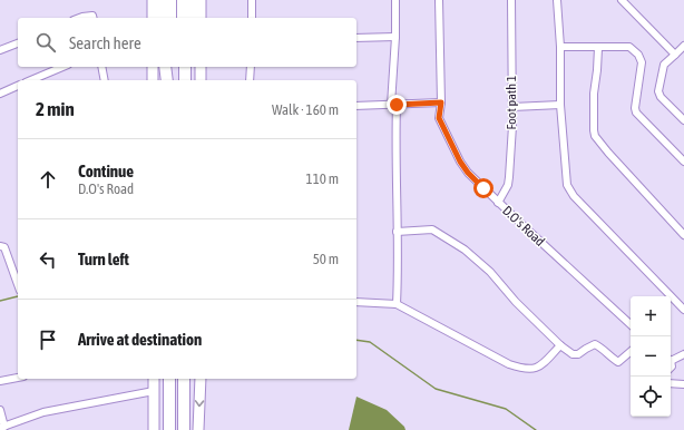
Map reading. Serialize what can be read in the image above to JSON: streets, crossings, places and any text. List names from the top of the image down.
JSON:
{
  "streets": {
    "street": ["Foot path 1", "D.O's Road"]
  },
  "crossings": [
    ["Foot path 1", "D.O's Road"]
  ],
  "page": {
    "search": "Search here",
    "heading": ["2 min", "Walk · 160 m"],
    "list": [
      ["Continue", "D.O's Road", "110 m"],
      ["Turn left", "50 m"],
      "Arrive at destination"
    ],
    "map_buttons": ["+", "−"]
  }
}
